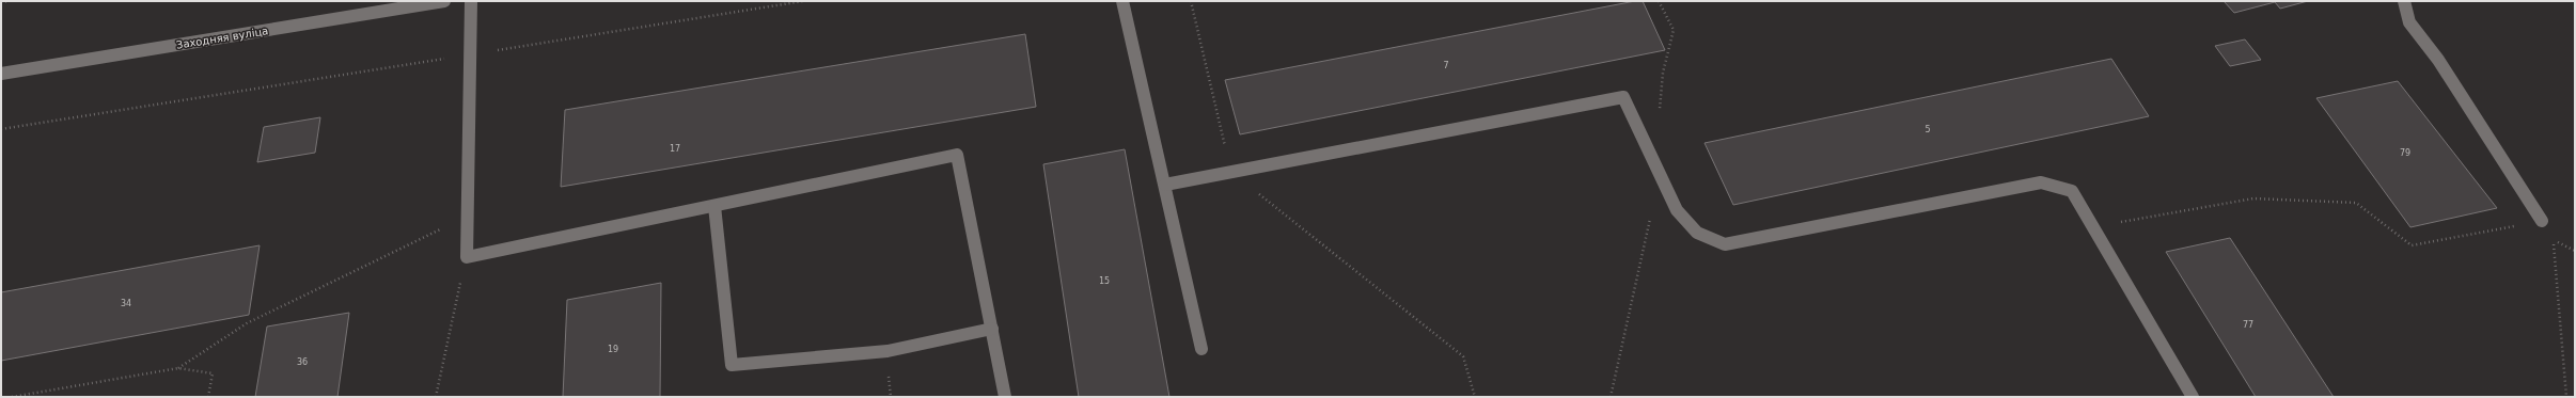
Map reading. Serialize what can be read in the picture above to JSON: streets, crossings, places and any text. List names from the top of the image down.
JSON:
{
  "streets": {
    "street": ["Заходняя вуліца"]
  },
  "house_numbers": [
    "7",
    "5",
    "17",
    "79",
    "15",
    "34",
    "77",
    "19",
    "36"
  ]
}
